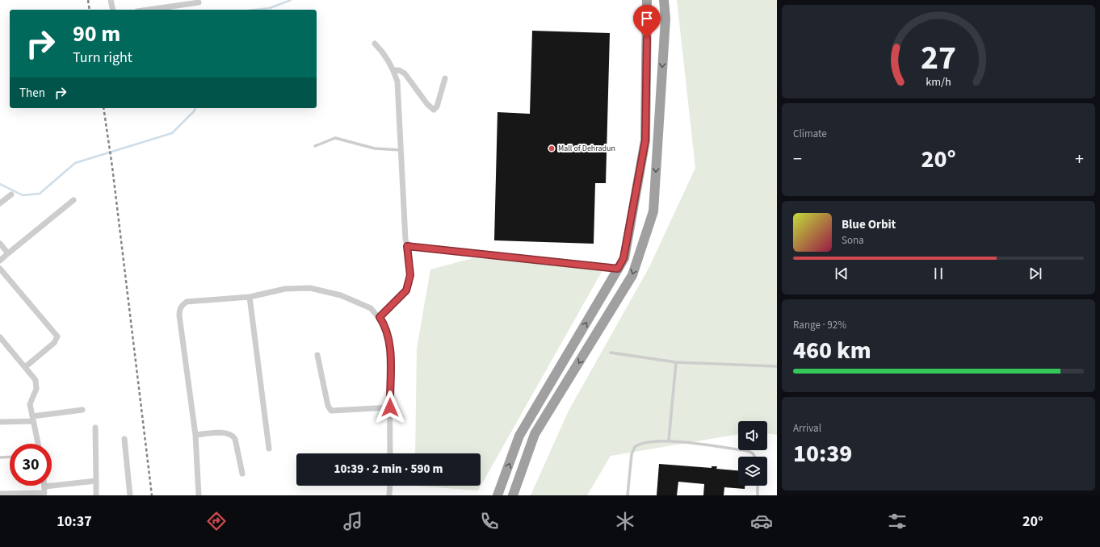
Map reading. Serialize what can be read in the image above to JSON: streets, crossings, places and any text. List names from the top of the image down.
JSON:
{
  "places": ["Mall of Dehradun"],
  "page": {
    "turn": ["90 m", "Turn right"],
    "then": "Then",
    "tile": [
      "Climate",
      ["Range · 92%", "460 km"],
      ["Arrival", "10:39"]
    ],
    "heat": ["−", "20°", "+"],
    "song": ["Blue Orbit", "Sona"],
    "limit": "30",
    "trip": "10:39 · 2 min · 590 m",
    "tabs": ["10:37", "20°"],
    "gauge": ["27", "km/h"]
  }
}
